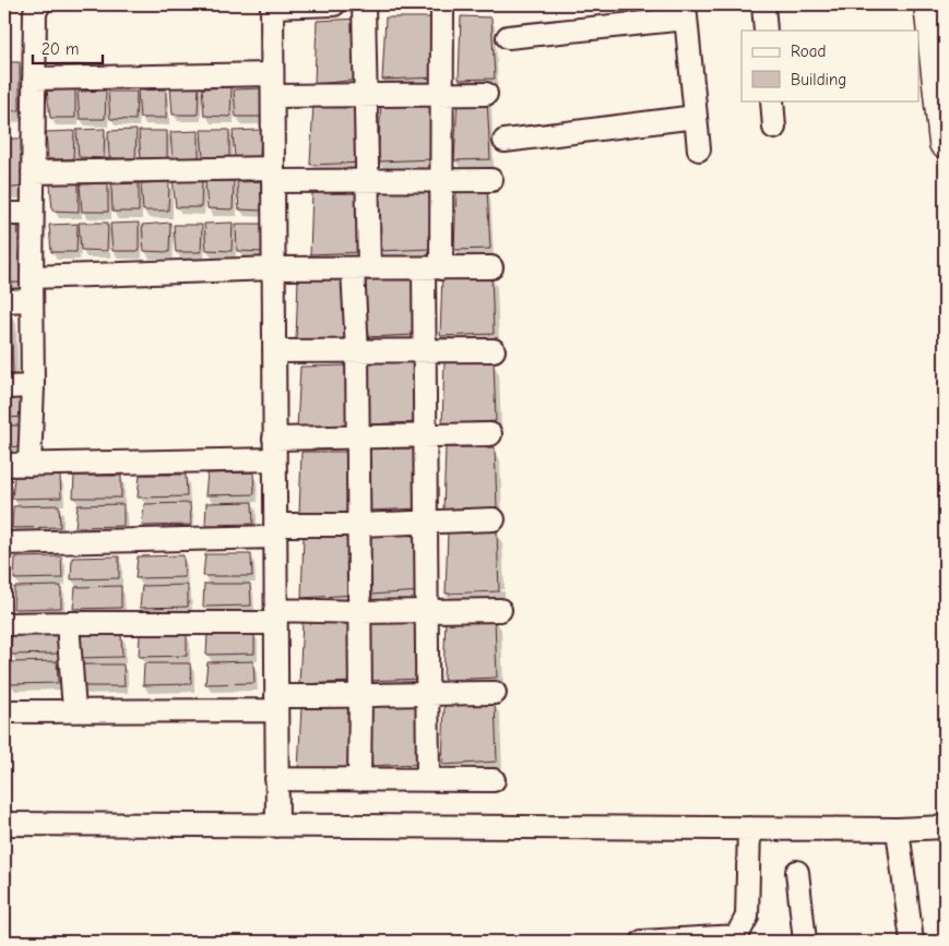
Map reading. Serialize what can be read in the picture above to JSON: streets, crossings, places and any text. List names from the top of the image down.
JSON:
{
  "legend": ["Road", "Building"],
  "scale_bar": "20 m"
}
